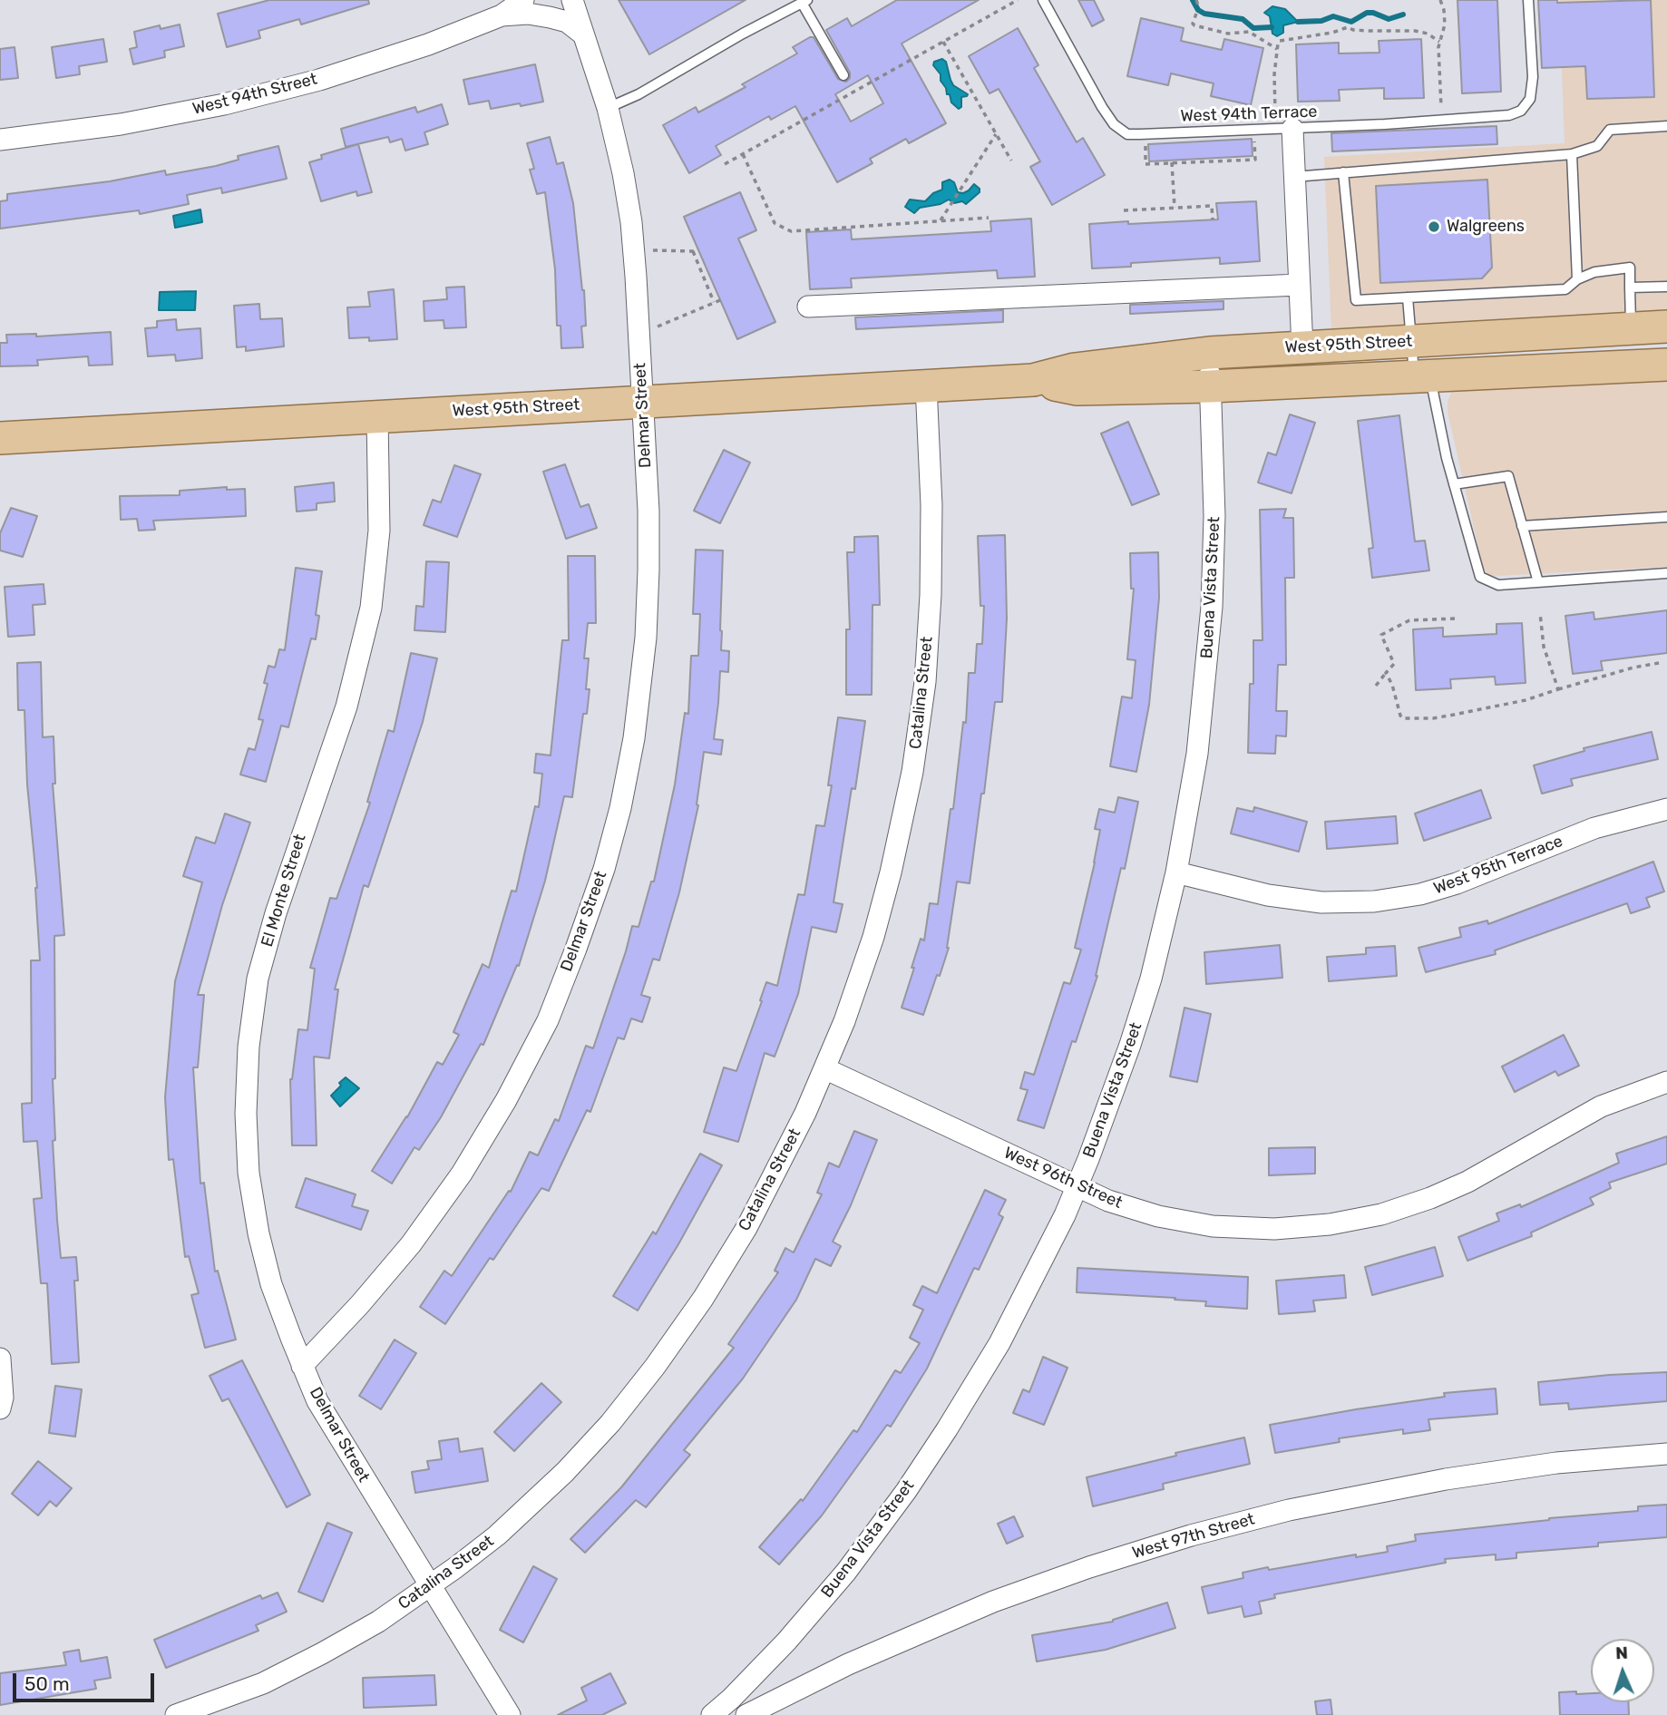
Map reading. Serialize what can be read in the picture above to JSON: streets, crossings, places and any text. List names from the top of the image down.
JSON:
{
  "streets": {
    "main road": ["West 95th Street"],
    "street": [
      "West 94th Street",
      "Delmar Street",
      "Buena Vista Street",
      "Catalina Street",
      "West 95th Terrace",
      "El Monte Street",
      "West 96th Street",
      "West 97th Street"
    ],
    "lane": ["West 94th Terrace"]
  },
  "crossings": [
    ["West 94th Street", "Delmar Street"],
    ["West 95th Street", "Delmar Street"],
    ["West 95th Street", "Buena Vista Street"],
    ["West 95th Street", "Catalina Street"],
    ["West 95th Street", "El Monte Street"],
    ["Delmar Street", "Catalina Street"],
    ["Delmar Street", "El Monte Street"],
    ["Buena Vista Street", "West 95th Terrace"],
    ["Buena Vista Street", "West 96th Street"],
    ["Catalina Street", "West 96th Street"]
  ],
  "places": ["Walgreens"],
  "scale_bar": "50 m",
  "north": "top"
}
